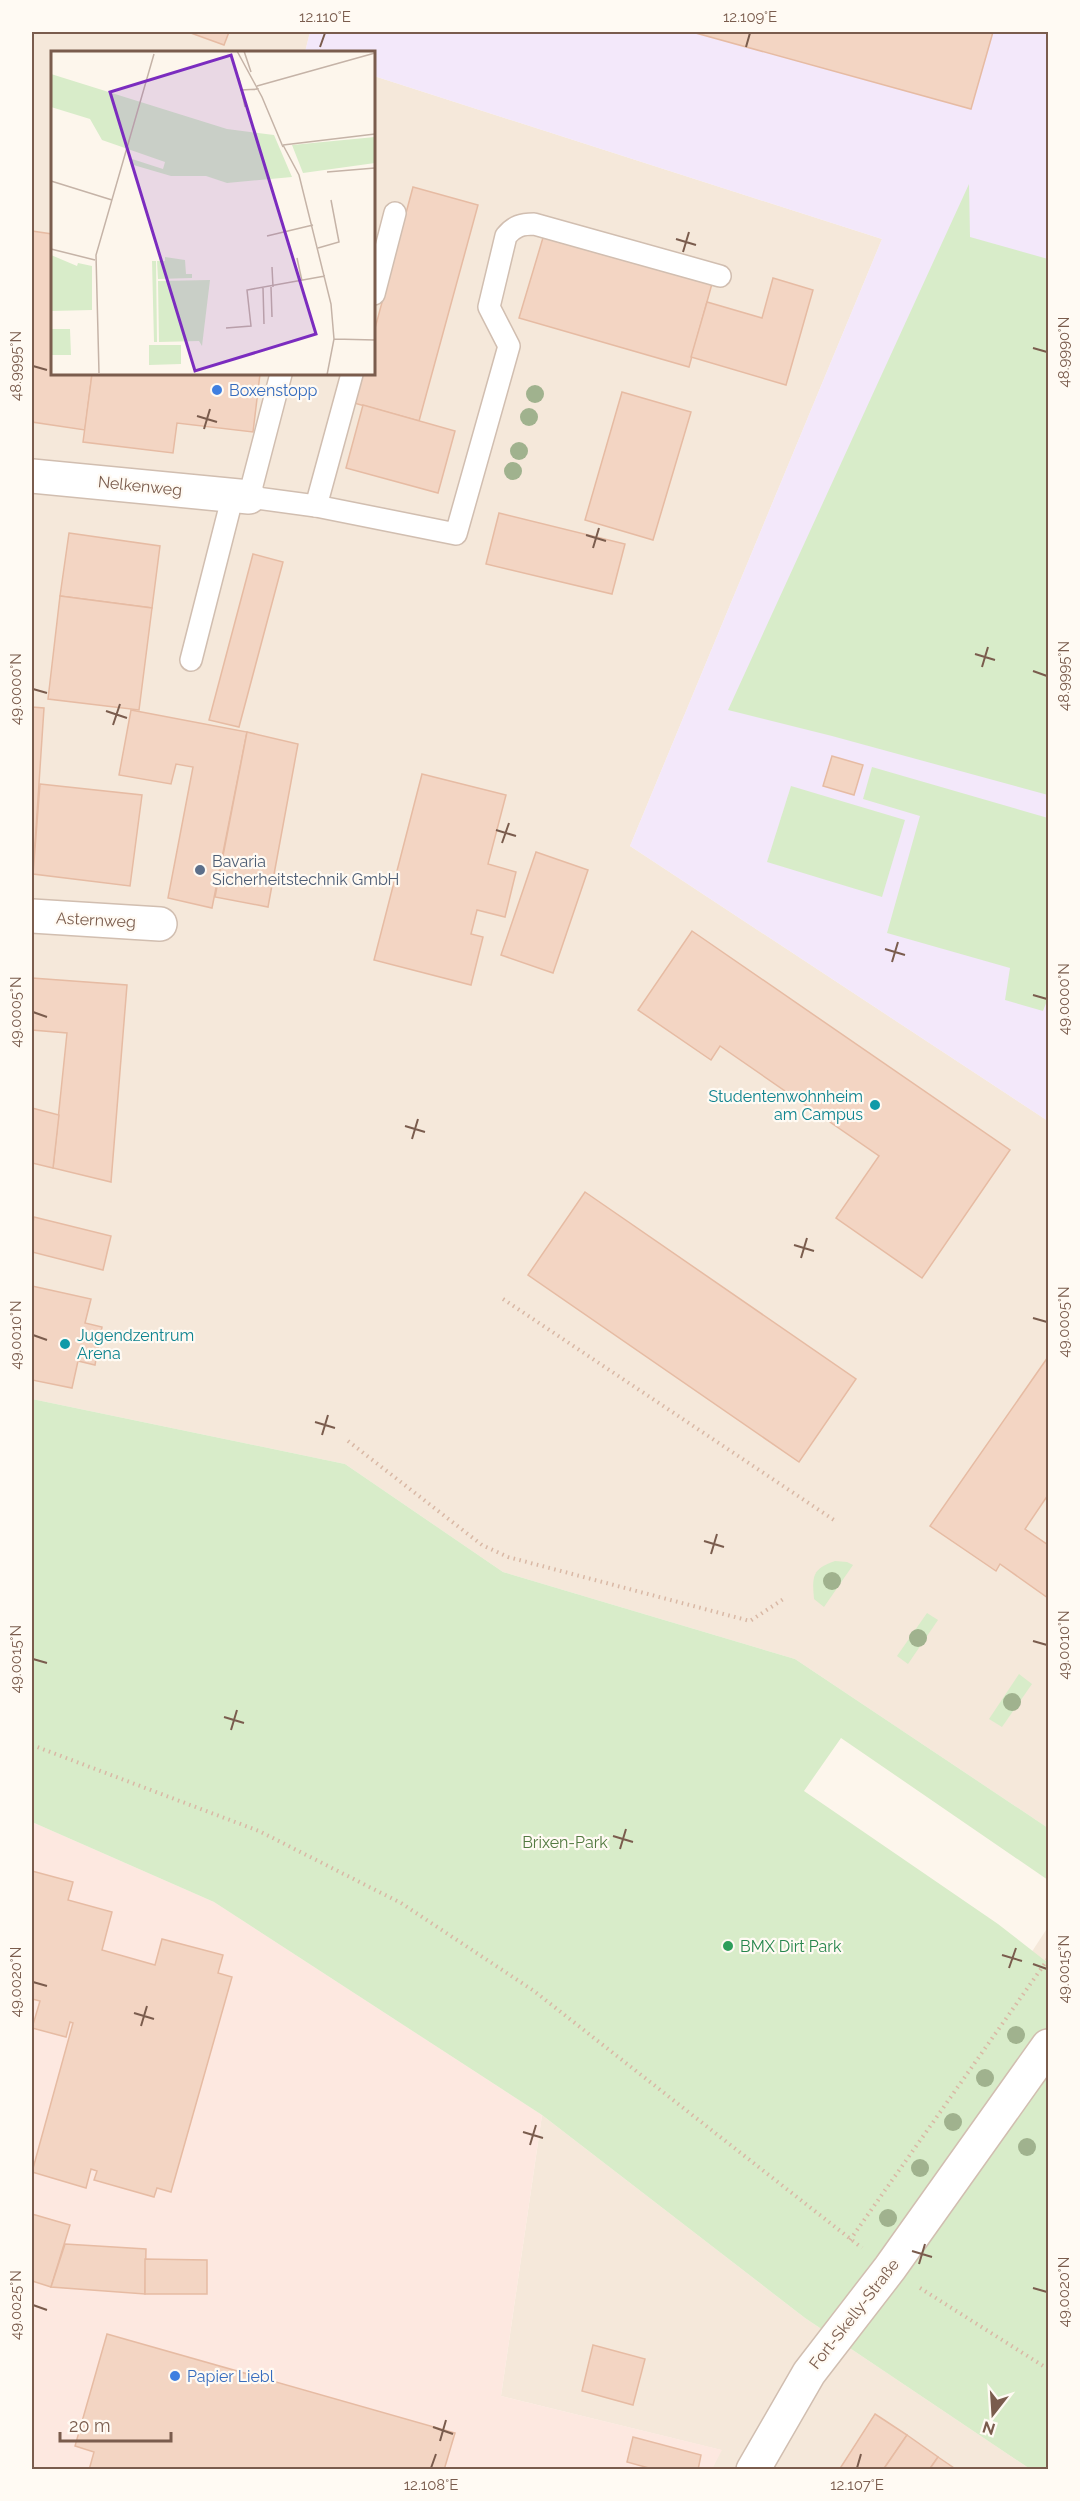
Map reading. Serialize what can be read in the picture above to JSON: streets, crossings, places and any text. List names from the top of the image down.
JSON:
{
  "streets": {
    "street": ["Nelkenweg", "Asternweg", "Fort-Skelly-Straße"]
  },
  "parks": ["Brixen-Park"],
  "places": [
    "Boxenstopp",
    "Bavaria Sicherheitstechnik GmbH",
    "Studentenwohnheim am Campus",
    "Jugendzentrum Arena",
    "BMX Dirt Park",
    "Papier Liebl"
  ],
  "scale_bar": "20 m",
  "north": "bottom",
  "coordinates": [
    "12.110°E",
    "12.109°E",
    "48.9990°N",
    "48.9995°N",
    "49.0000°N",
    "49.0005°N",
    "49.0010°N",
    "49.0015°N",
    "49.0020°N",
    "49.0025°N",
    "12.108°E",
    "12.107°E"
  ]
}
